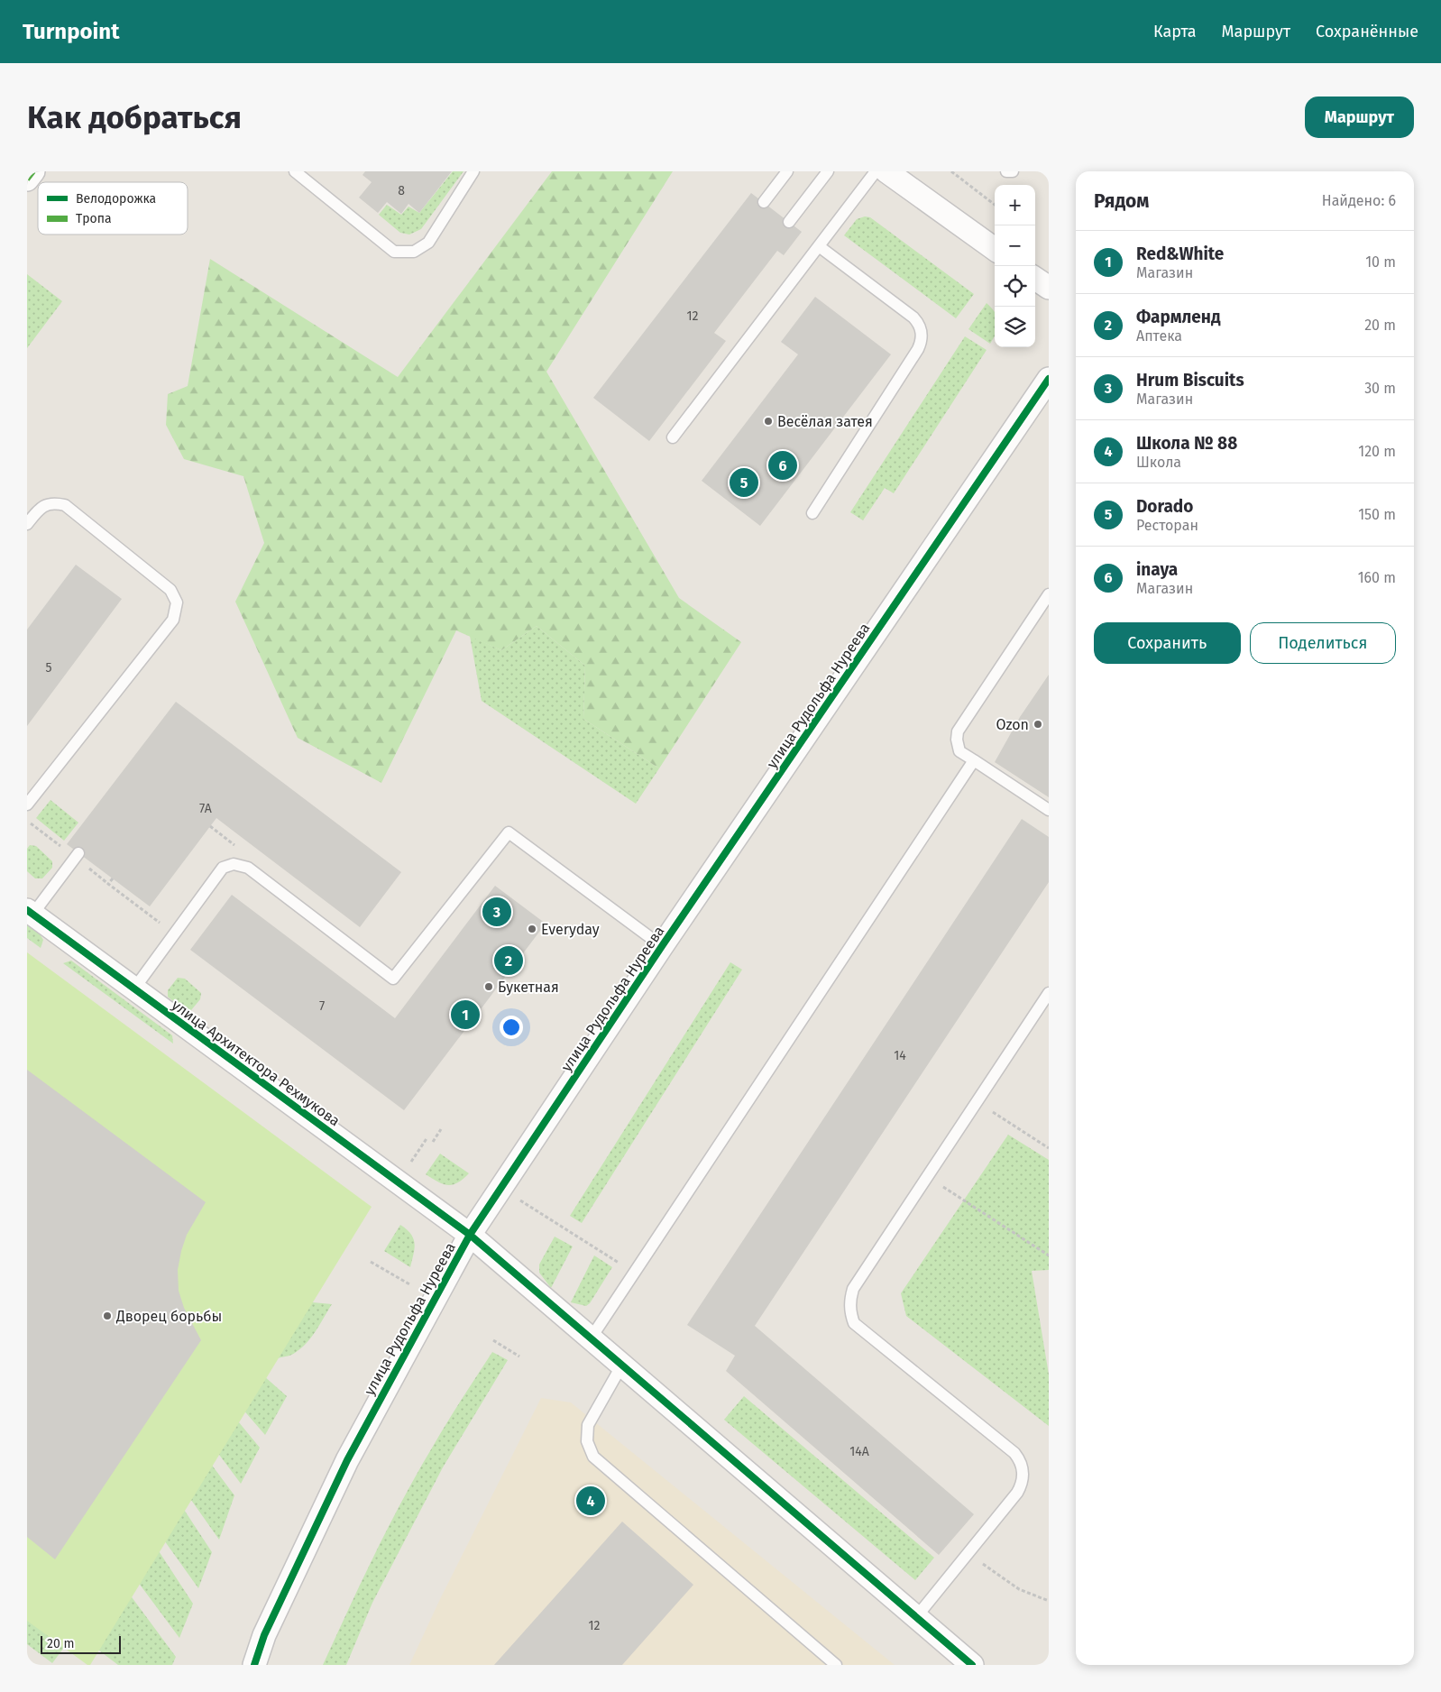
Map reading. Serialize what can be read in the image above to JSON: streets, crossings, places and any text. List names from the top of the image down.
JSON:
{
  "streets": {
    "street": ["улица Рудольфа Нуреева", "улица Архитектора Рехмукова"]
  },
  "crossings": [
    ["улица Рудольфа Нуреева", "улица Архитектора Рехмукова"]
  ],
  "places": [
    "Весёлая затея",
    "Ozon",
    "Everyday",
    "Букетная",
    "Дворец борьбы"
  ],
  "house_numbers": [
    "8",
    "12",
    "5",
    "7А",
    "7",
    "14",
    "14А",
    "12"
  ],
  "legend": ["Велодорожка", "Тропа"],
  "scale_bar": "20 m",
  "page": {
    "header": "Turnpoint",
    "nav": ["Карта", "Маршрут", "Сохранённые"],
    "buttons": [
      "Маршрут",
      ["Сохранить", "Поделиться"]
    ],
    "title": "Как добраться",
    "heading": ["Рядом", "Найдено: 6"],
    "map_buttons": ["+", "−"],
    "list": [
      {
        "mark": "1",
        "name": "Red&White",
        "note": "Магазин",
        "value": "10 m"
      },
      {
        "mark": "2",
        "name": "Фармленд",
        "note": "Аптека",
        "value": "20 m"
      },
      {
        "mark": "3",
        "name": "Hrum Biscuits",
        "note": "Магазин",
        "value": "30 m"
      },
      {
        "mark": "4",
        "name": "Школа № 88",
        "note": "Школа",
        "value": "120 m"
      },
      {
        "mark": "5",
        "name": "Dorado",
        "note": "Ресторан",
        "value": "150 m"
      },
      {
        "mark": "6",
        "name": "inaya",
        "note": "Магазин",
        "value": "160 m"
      }
    ],
    "pins": [
      "6",
      "5",
      "3",
      "2",
      "1",
      "4"
    ],
    "scale": "20 m"
  }
}
